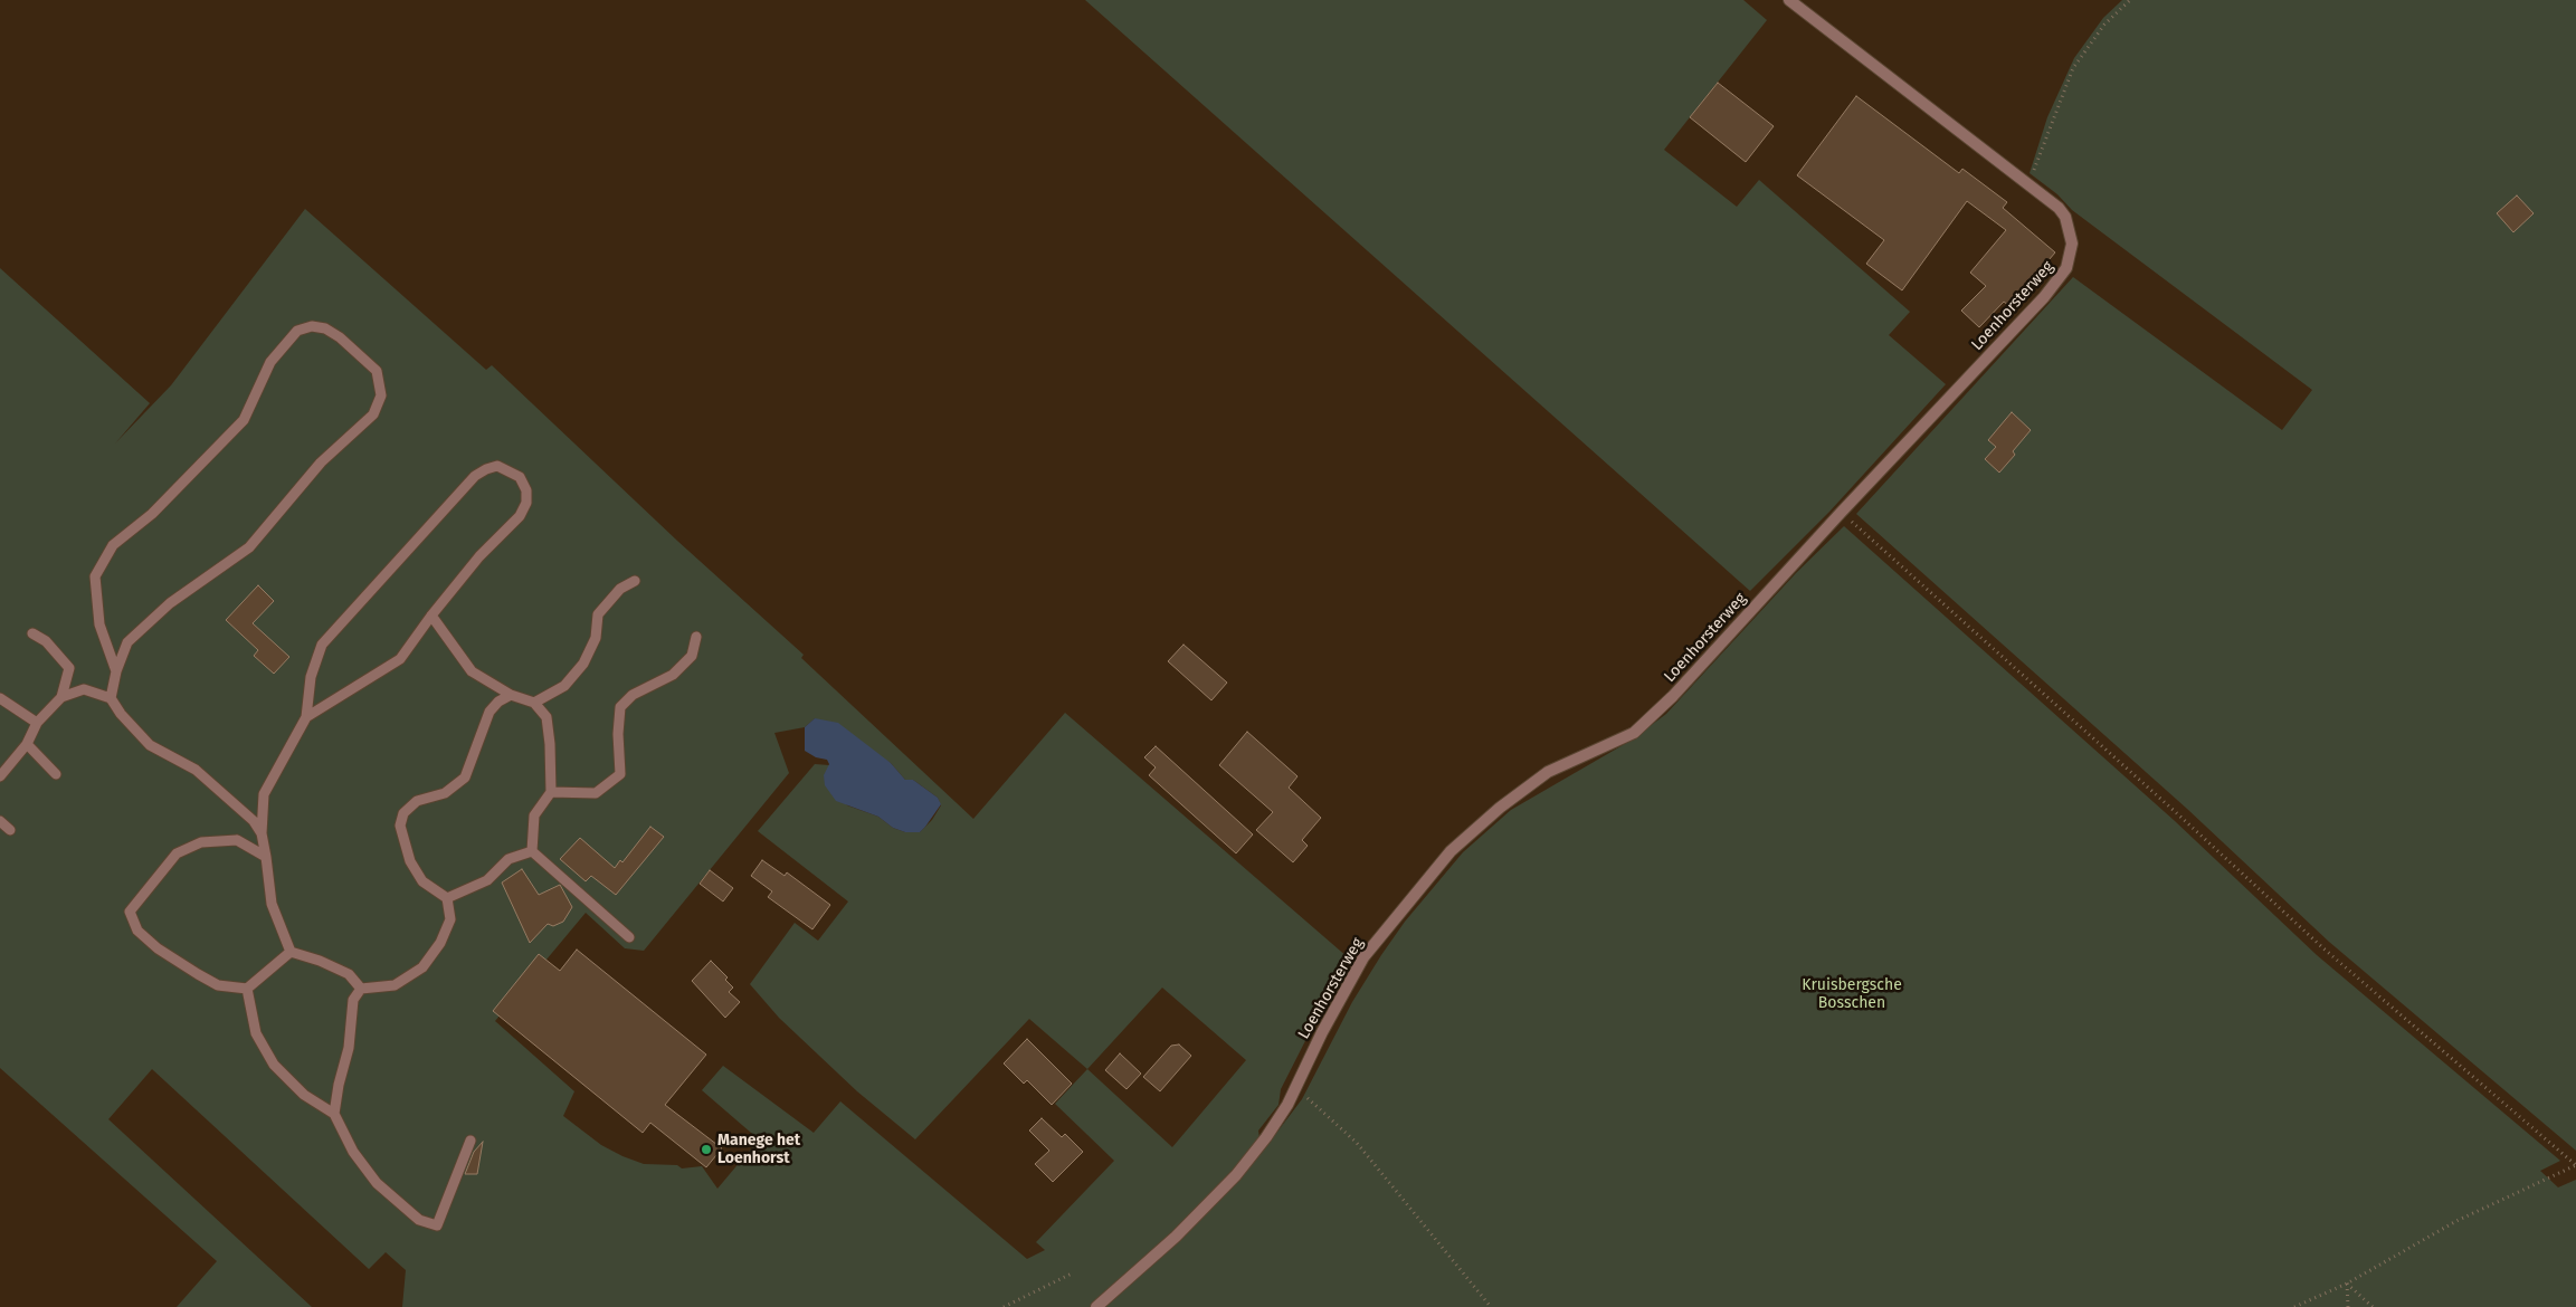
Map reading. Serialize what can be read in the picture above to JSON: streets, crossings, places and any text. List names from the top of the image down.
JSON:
{
  "streets": {
    "street": ["Loenhorsterweg"]
  },
  "parks": ["Kruisbergsche Bosschen"],
  "places": ["Manege het Loenhorst"]
}
